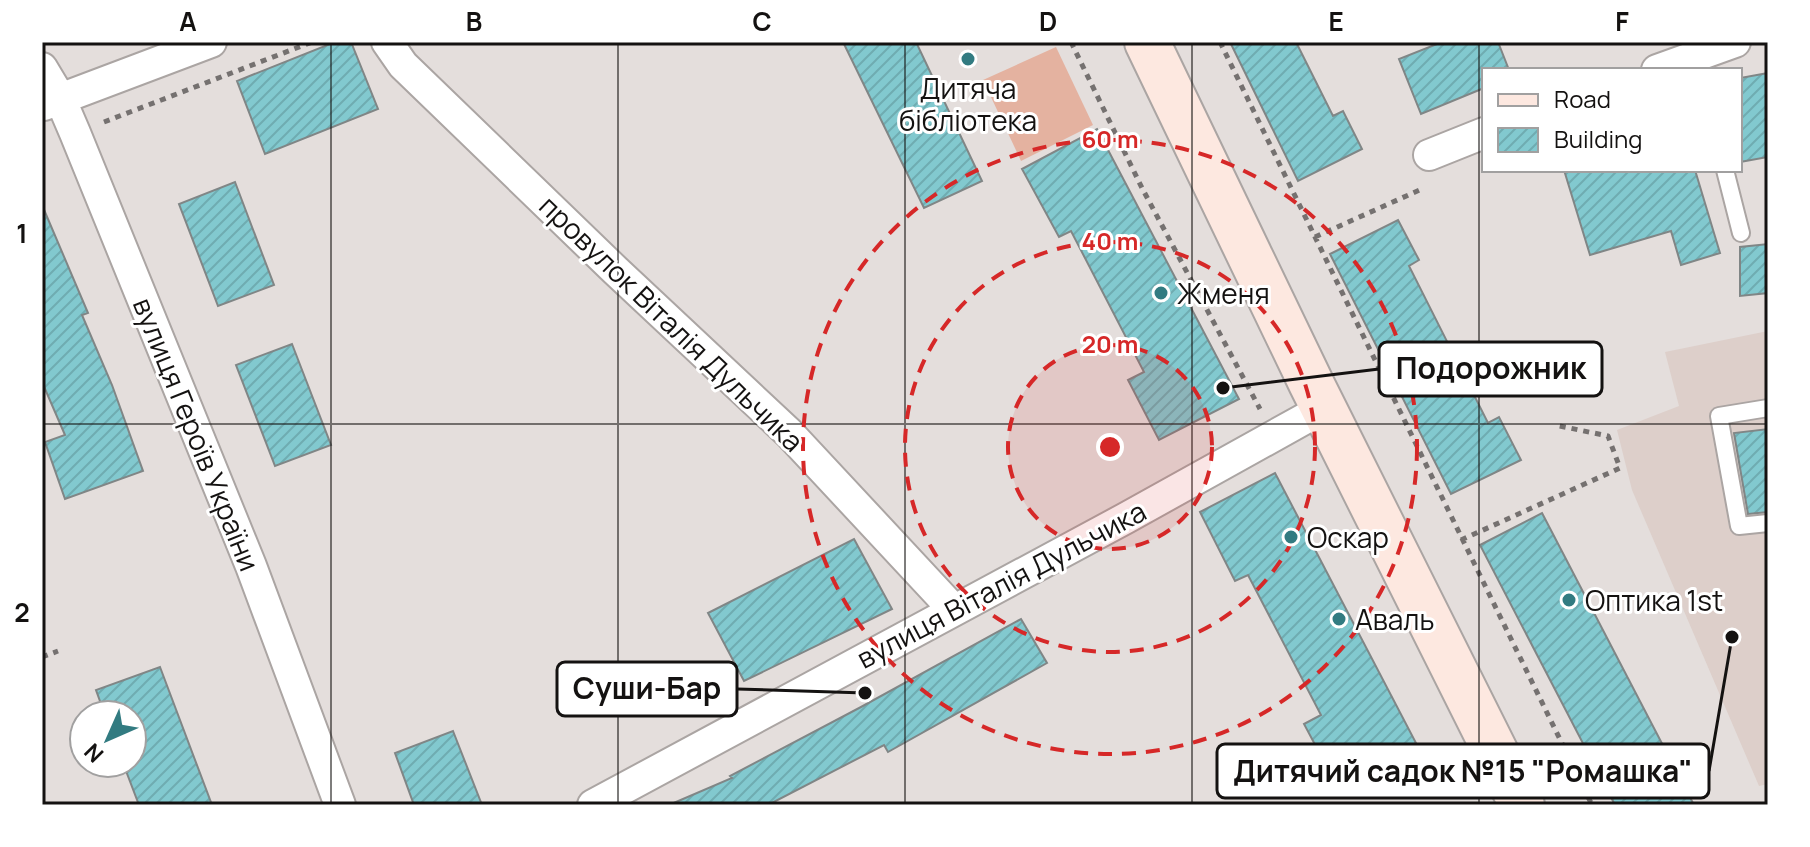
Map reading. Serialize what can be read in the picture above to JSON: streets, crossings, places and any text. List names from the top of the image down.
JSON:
{
  "streets": {
    "street": ["провулок Віталія Дульчика", "вулиця Героїв України", "вулиця Віталія Дульчика"]
  },
  "crossings": [
    ["провулок Віталія Дульчика", "вулиця Віталія Дульчика"]
  ],
  "places": [
    "Дитяча бібліотека",
    "Жменя",
    "Подорожник",
    "Оскар",
    "Оптика 1st",
    "Аваль",
    "Дитячий садок №15 \"Ромашка\"",
    "Суши-Бар"
  ],
  "legend": ["Road", "Building"],
  "north": "bottom left",
  "grid": {
    "columns": [
      "A",
      "B",
      "C",
      "D",
      "E",
      "F"
    ],
    "rows": ["1", "2"]
  },
  "rings": ["60 m", "40 m", "20 m"]
}
